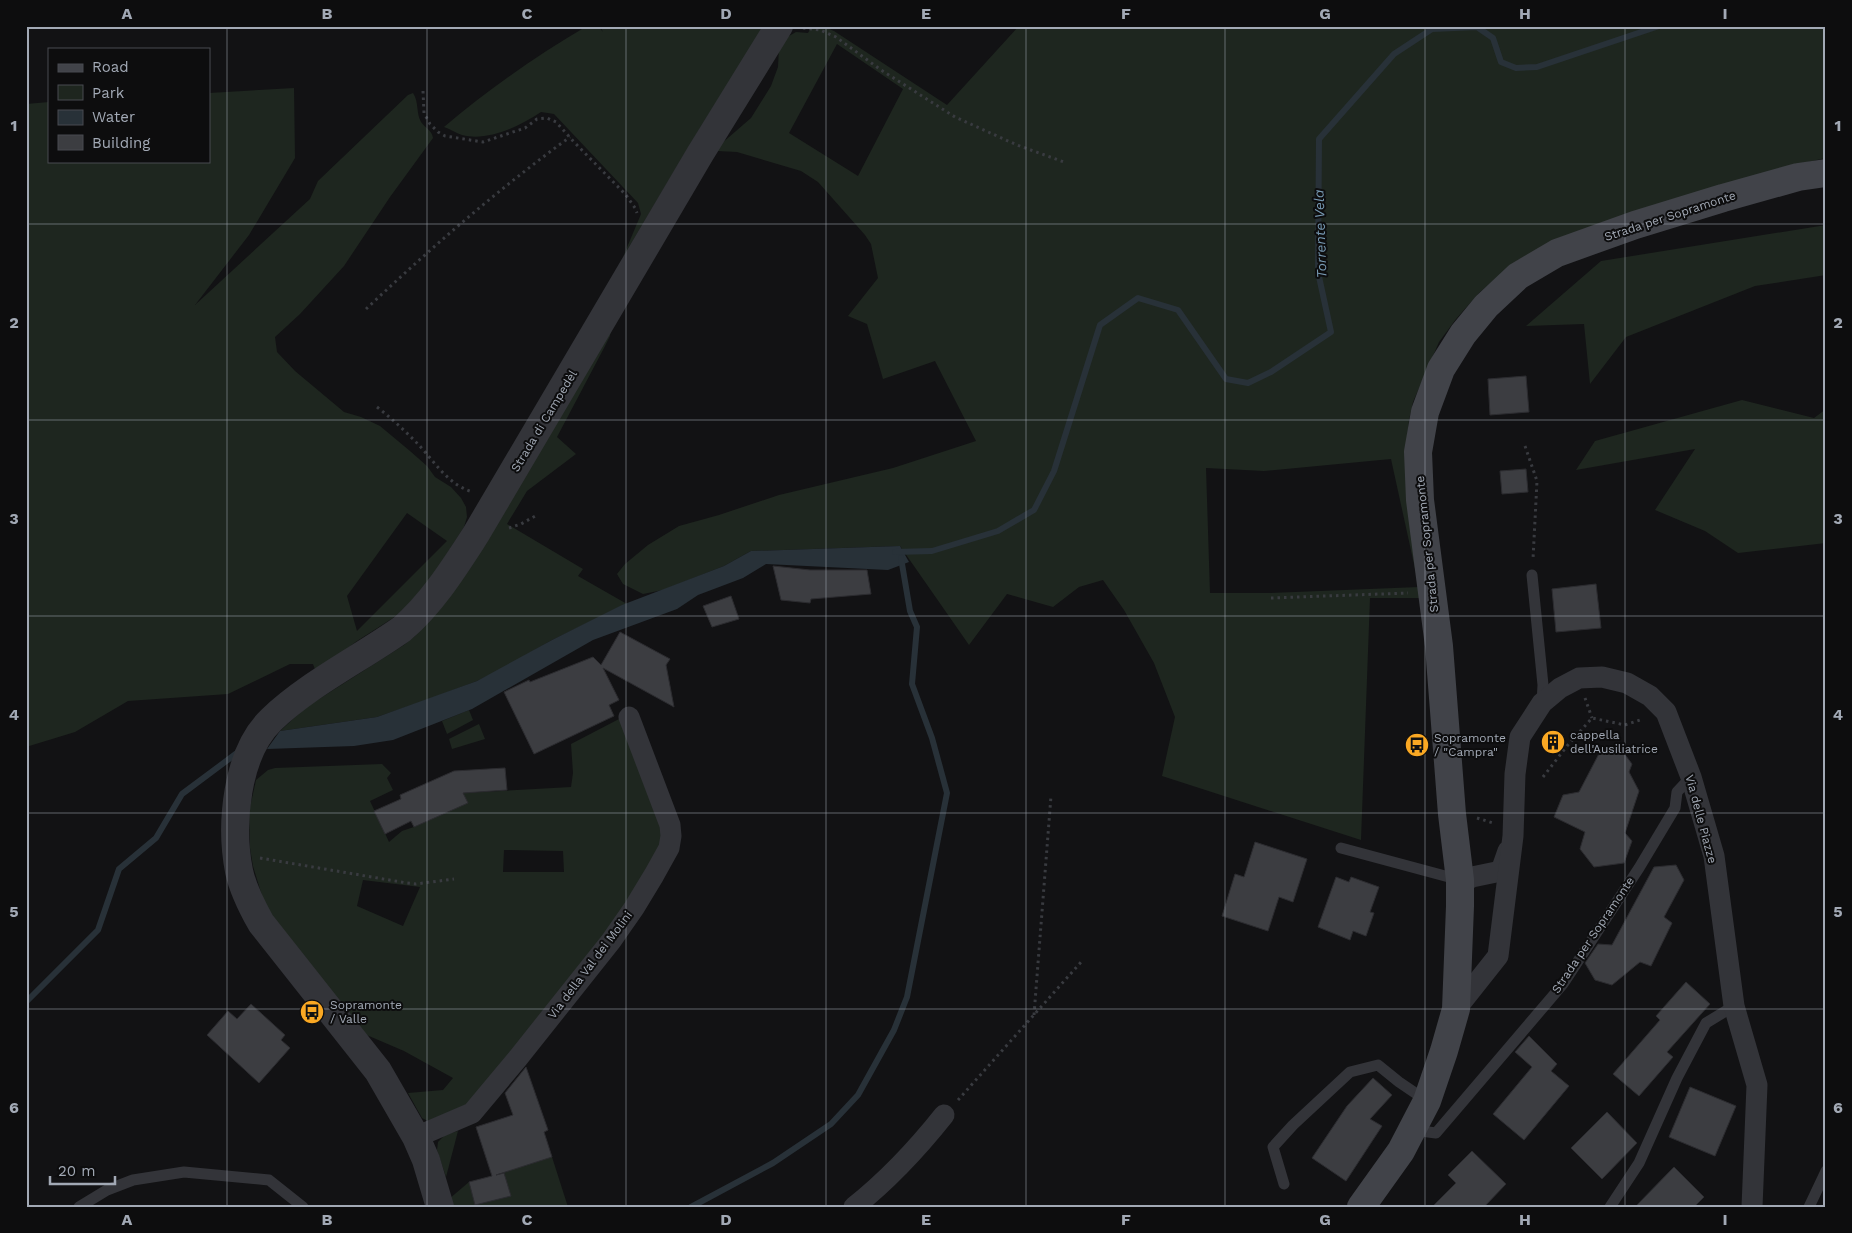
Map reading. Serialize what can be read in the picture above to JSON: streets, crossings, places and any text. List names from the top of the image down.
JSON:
{
  "streets": {
    "main road": ["Strada per Sopramonte"],
    "street": ["Strada di Campedèl", "Via delle Piazze", "Via della Val dei Molini"]
  },
  "crossings": [
    ["Strada per Sopramonte", "Via delle Piazze"]
  ],
  "water": ["Torrente Vela"],
  "places": {
    "building": ["cappella dell'Ausiliatrice"],
    "bus stop": ["Sopramonte / \"Campra\"", "Sopramonte / Valle"]
  },
  "legend": [
    "Road",
    "Park",
    "Water",
    "Building"
  ],
  "scale_bar": "20 m",
  "grid": {
    "columns": [
      "A",
      "B",
      "C",
      "D",
      "E",
      "F",
      "G",
      "H",
      "I"
    ],
    "rows": [
      "1",
      "2",
      "3",
      "4",
      "5",
      "6"
    ]
  }
}
